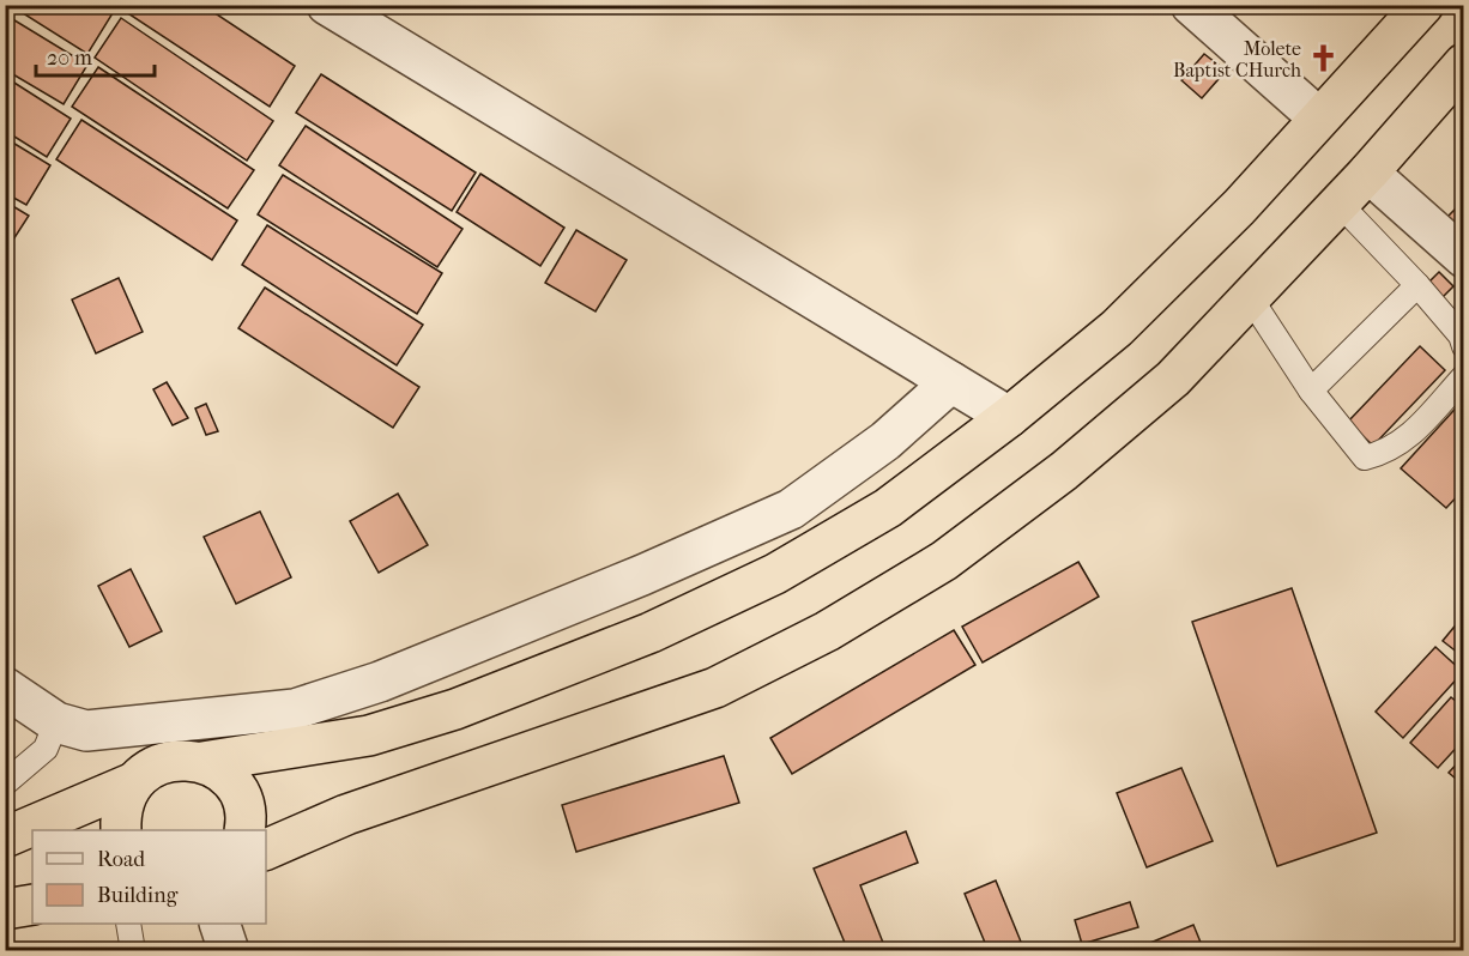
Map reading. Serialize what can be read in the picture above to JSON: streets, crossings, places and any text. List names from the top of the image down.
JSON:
{
  "places": {
    "church": ["Molete Baptist CHurch"]
  },
  "legend": ["Road", "Building"],
  "scale_bar": "20 m"
}
